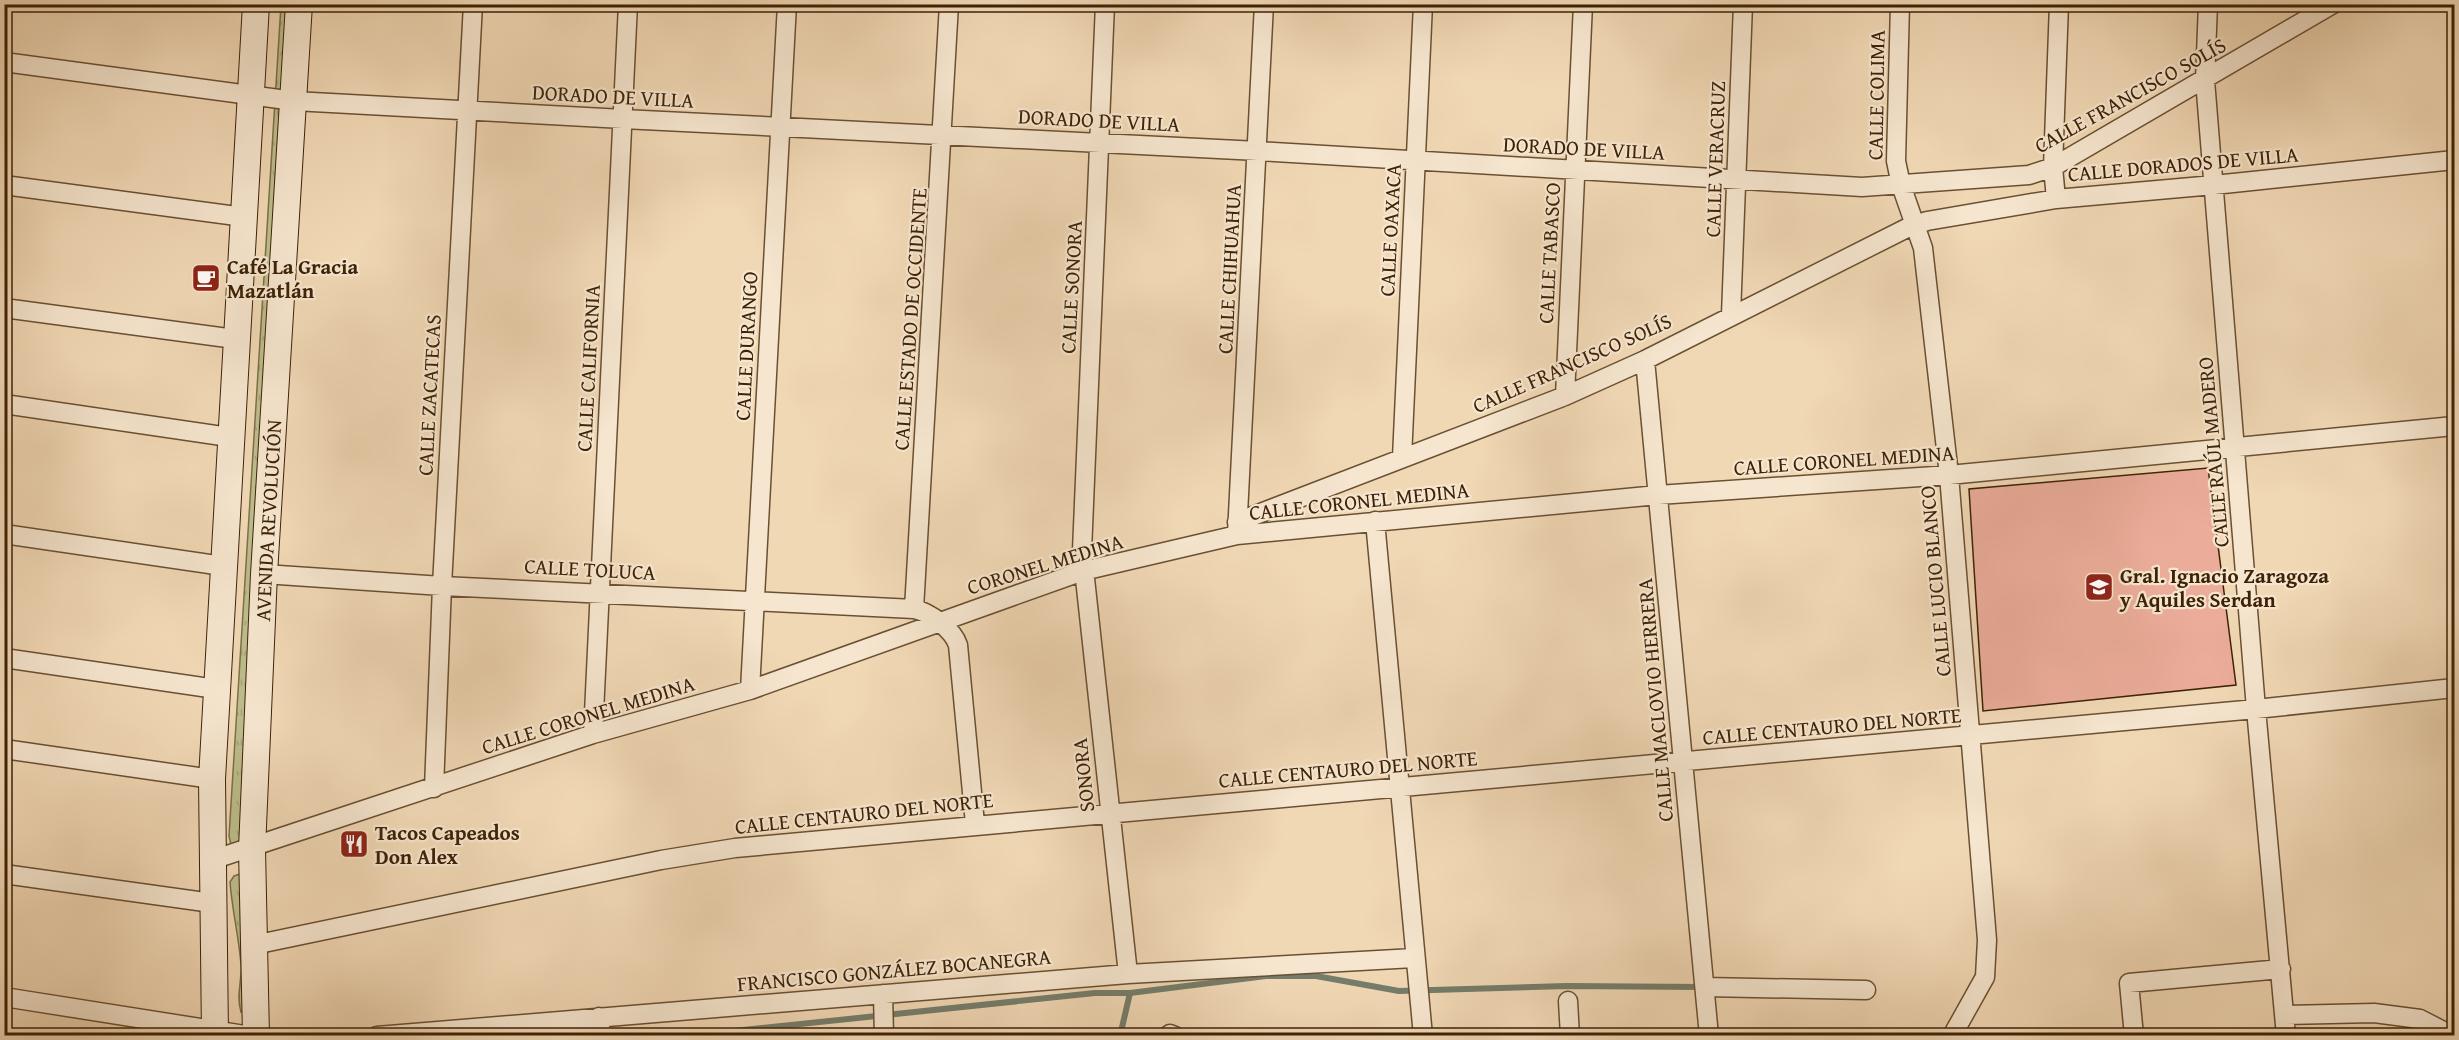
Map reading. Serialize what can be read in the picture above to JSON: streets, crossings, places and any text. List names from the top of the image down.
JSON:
{
  "streets": {
    "street": [
      "CALLE COLIMA",
      "CALLE FRANCISCO SOLÍS",
      "DORADO DE VILLA",
      "CALLE VERACRUZ",
      "CALLE DORADOS DE VILLA",
      "CALLE OAXACA",
      "CALLE TABASCO",
      "CALLE CHIHUAHUA",
      "CALLE SONORA",
      "CALLE ESTADO DE OCCIDENTE",
      "CALLE DURANGO",
      "CALLE CALIFORNIA",
      "CALLE ZACATECAS",
      "CALLE RAÚL MADERO",
      "CALLE CORONEL MEDINA",
      "AVENIDA REVOLUCIÓN",
      "CORONEL MEDINA",
      "CALLE TOLUCA",
      "CALLE LUCIO BLANCO",
      "CALLE MACLOVIO HERRERA",
      "CALLE CENTAURO DEL NORTE",
      "SONORA",
      "FRANCISCO GONZÁLEZ BOCANEGRA"
    ]
  },
  "crossings": [
    ["CALLE COLIMA", "CALLE FRANCISCO SOLÍS"],
    ["CALLE COLIMA", "DORADO DE VILLA"],
    ["CALLE COLIMA", "CALLE DORADOS DE VILLA"],
    ["CALLE COLIMA", "CALLE LUCIO BLANCO"],
    ["CALLE FRANCISCO SOLÍS", "DORADO DE VILLA"],
    ["CALLE FRANCISCO SOLÍS", "CALLE VERACRUZ"],
    ["CALLE FRANCISCO SOLÍS", "CALLE DORADOS DE VILLA"],
    ["CALLE FRANCISCO SOLÍS", "CALLE OAXACA"],
    ["CALLE FRANCISCO SOLÍS", "CALLE TABASCO"],
    ["CALLE FRANCISCO SOLÍS", "CALLE CHIHUAHUA"],
    ["CALLE FRANCISCO SOLÍS", "CALLE RAÚL MADERO"],
    ["CALLE FRANCISCO SOLÍS", "CALLE CORONEL MEDINA"],
    ["CALLE FRANCISCO SOLÍS", "CORONEL MEDINA"],
    ["CALLE FRANCISCO SOLÍS", "CALLE LUCIO BLANCO"],
    ["CALLE FRANCISCO SOLÍS", "CALLE MACLOVIO HERRERA"],
    ["DORADO DE VILLA", "CALLE VERACRUZ"],
    ["DORADO DE VILLA", "CALLE OAXACA"],
    ["DORADO DE VILLA", "CALLE TABASCO"],
    ["DORADO DE VILLA", "CALLE CHIHUAHUA"],
    ["DORADO DE VILLA", "CALLE SONORA"],
    ["DORADO DE VILLA", "CALLE ESTADO DE OCCIDENTE"],
    ["DORADO DE VILLA", "CALLE DURANGO"],
    ["DORADO DE VILLA", "CALLE CALIFORNIA"],
    ["DORADO DE VILLA", "CALLE ZACATECAS"],
    ["DORADO DE VILLA", "AVENIDA REVOLUCIÓN"],
    ["CALLE DORADOS DE VILLA", "CALLE RAÚL MADERO"],
    ["CALLE DORADOS DE VILLA", "CALLE LUCIO BLANCO"],
    ["CALLE CHIHUAHUA", "CALLE CORONEL MEDINA"],
    ["CALLE CHIHUAHUA", "CORONEL MEDINA"],
    ["CALLE SONORA", "CORONEL MEDINA"],
    ["CALLE SONORA", "SONORA"],
    ["CALLE ESTADO DE OCCIDENTE", "CALLE TOLUCA"],
    ["CALLE DURANGO", "CALLE CORONEL MEDINA"],
    ["CALLE DURANGO", "CALLE TOLUCA"],
    ["CALLE CALIFORNIA", "CALLE CORONEL MEDINA"],
    ["CALLE CALIFORNIA", "CALLE TOLUCA"],
    ["CALLE ZACATECAS", "CALLE CORONEL MEDINA"],
    ["CALLE ZACATECAS", "CALLE TOLUCA"],
    ["CALLE RAÚL MADERO", "CALLE CORONEL MEDINA"],
    ["CALLE RAÚL MADERO", "CALLE CENTAURO DEL NORTE"],
    ["CALLE CORONEL MEDINA", "AVENIDA REVOLUCIÓN"],
    ["CALLE CORONEL MEDINA", "CORONEL MEDINA"],
    ["CALLE CORONEL MEDINA", "CALLE LUCIO BLANCO"],
    ["CALLE CORONEL MEDINA", "CALLE MACLOVIO HERRERA"],
    ["AVENIDA REVOLUCIÓN", "CALLE TOLUCA"],
    ["AVENIDA REVOLUCIÓN", "CALLE CENTAURO DEL NORTE"],
    ["CORONEL MEDINA", "SONORA"],
    ["CALLE LUCIO BLANCO", "CALLE CENTAURO DEL NORTE"],
    ["CALLE MACLOVIO HERRERA", "CALLE CENTAURO DEL NORTE"],
    ["CALLE CENTAURO DEL NORTE", "SONORA"],
    ["SONORA", "FRANCISCO GONZÁLEZ BOCANEGRA"]
  ],
  "places": {
    "cafe": ["Café La Gracia Mazatlán"],
    "school or university": ["Gral. Ignacio Zaragoza y Aquiles Serdan"],
    "restaurant": ["Tacos Capeados Don Alex"]
  }
}
